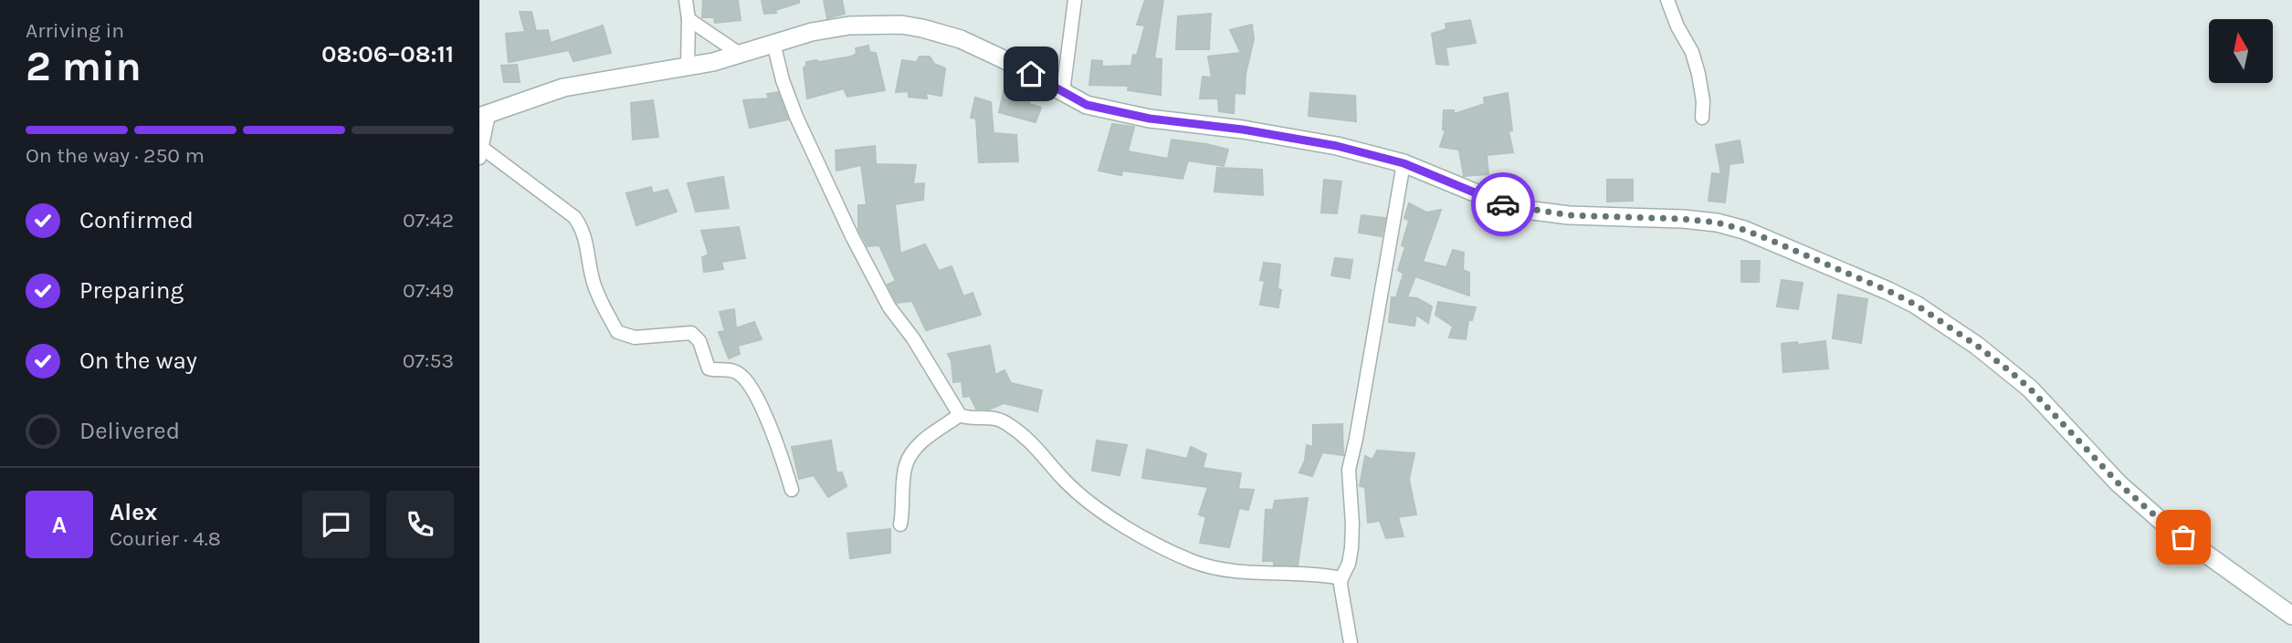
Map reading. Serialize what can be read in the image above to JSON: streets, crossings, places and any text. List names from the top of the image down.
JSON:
{
  "north": "top",
  "page": {
    "heading": ["2 min", "Arriving in", "08:06–08:11"],
    "panel": ["Alex", "Courier · 4.8"],
    "bar": "On the way · 250 m",
    "list": [
      ["Confirmed", "07:42"],
      ["Preparing", "07:49"],
      ["On the way", "07:53"],
      "Delivered"
    ],
    "round": "A"
  }
}
